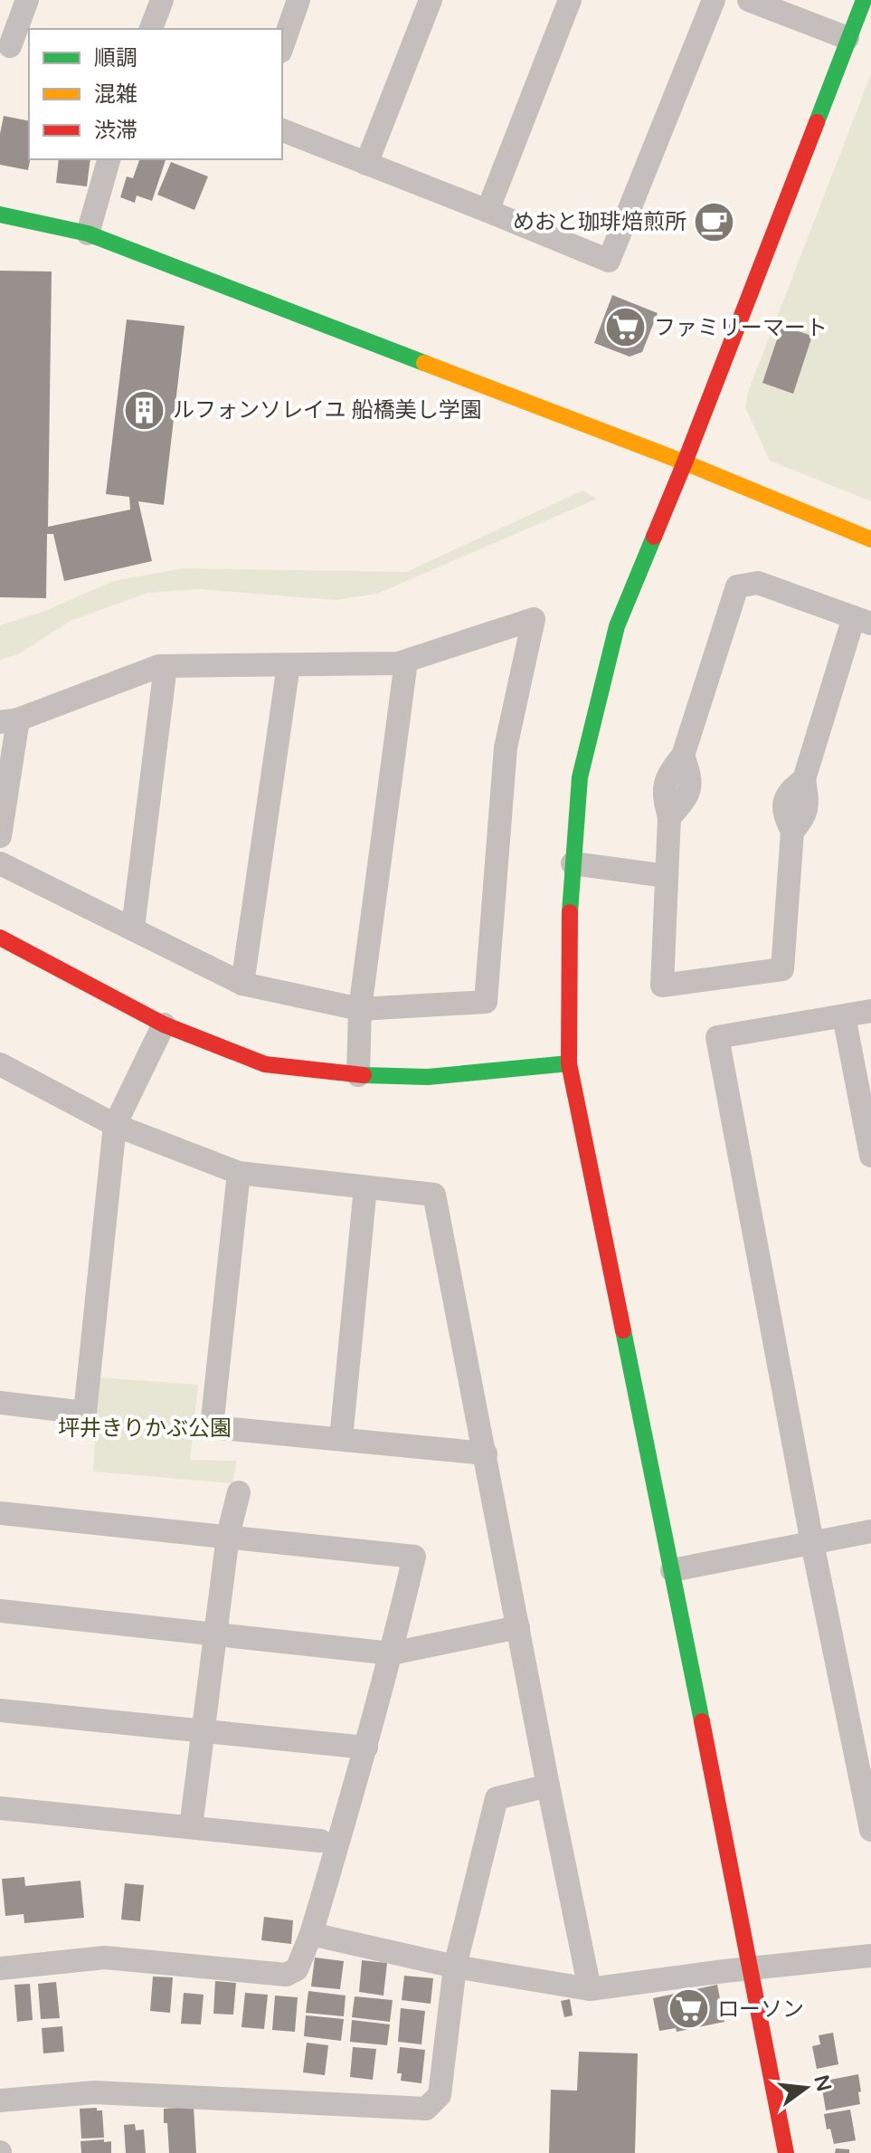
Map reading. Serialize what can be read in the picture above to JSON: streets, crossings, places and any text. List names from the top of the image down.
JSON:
{
  "parks": ["坪井きりかぶ公園"],
  "places": {
    "cafe": ["めおと珈琲焙煎所"],
    "supermarket": ["ファミリーマート", "ローソン"],
    "building": ["ルフォンソレイユ 船橋美し学園"]
  },
  "legend": ["順調", "混雑", "渋滞"],
  "north": "right"
}
